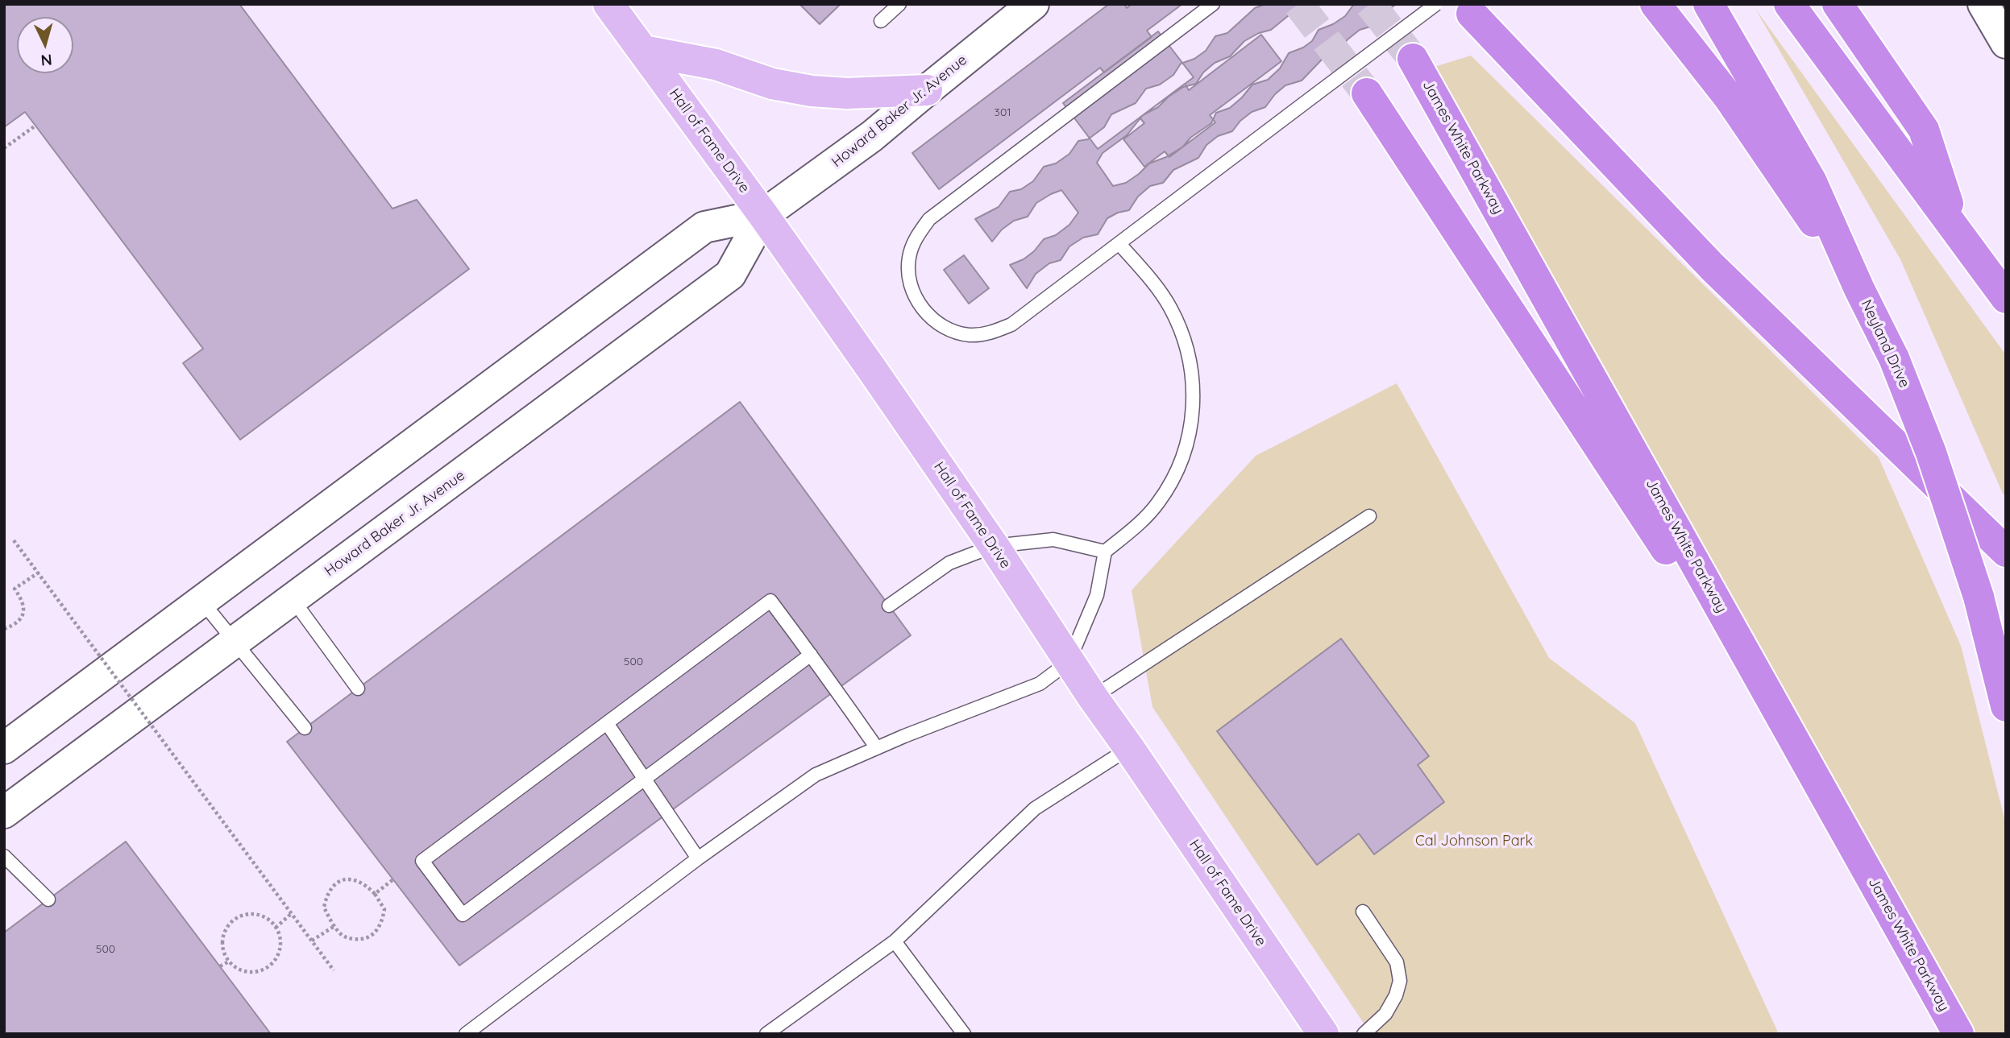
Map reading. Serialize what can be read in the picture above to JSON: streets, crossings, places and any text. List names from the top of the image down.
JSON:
{
  "streets": {
    "highway": ["James White Parkway", "Neyland Drive"],
    "main road": ["Hall of Fame Drive"],
    "street": ["Howard Baker Jr. Avenue"]
  },
  "crossings": [
    ["Howard Baker Jr. Avenue", "Hall of Fame Drive"]
  ],
  "parks": ["Cal Johnson Park"],
  "house_numbers": ["301", "500", "500"],
  "north": "bottom"
}
